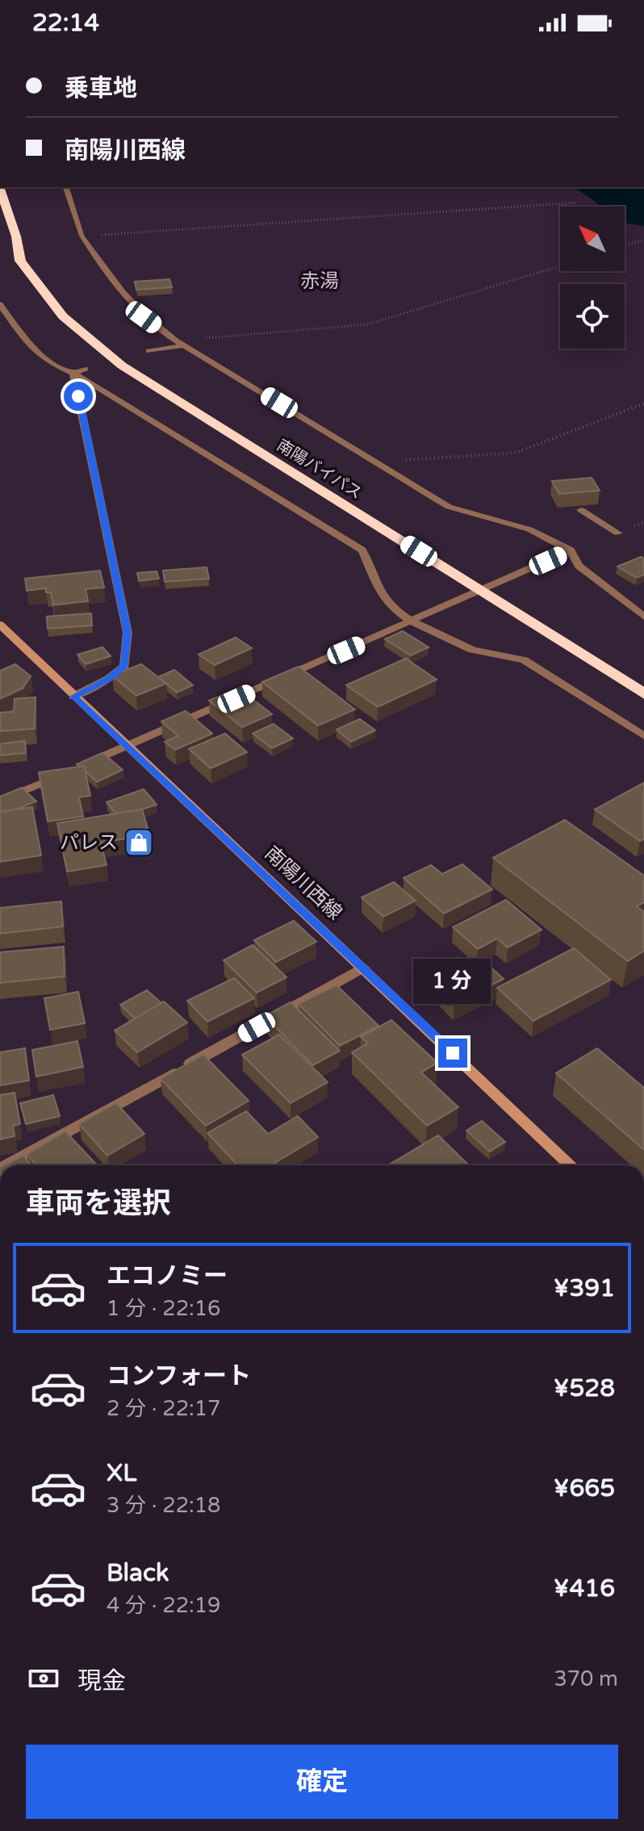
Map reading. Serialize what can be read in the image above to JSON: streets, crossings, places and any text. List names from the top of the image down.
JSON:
{
  "streets": {
    "highway": ["南陽バイパス"],
    "main road": ["南陽川西線"]
  },
  "districts": ["赤湯"],
  "places": {
    "shop": ["パレス"]
  },
  "north": "top left",
  "page": {
    "status": "22:14",
    "banner": ["乗車地", "南陽川西線"],
    "bubble": "1 分",
    "heading": "車両を選択",
    "list": [
      {
        "name": "エコノミー",
        "note": "1 分 · 22:16",
        "value": "¥391"
      },
      {
        "name": "コンフォート",
        "note": "2 分 · 22:17",
        "value": "¥528"
      },
      {
        "name": "XL",
        "note": "3 分 · 22:18",
        "value": "¥665"
      },
      {
        "name": "Black",
        "note": "4 分 · 22:19",
        "value": "¥416"
      }
    ],
    "pay": ["現金", "370 m"],
    "buttons": "確定"
  }
}
